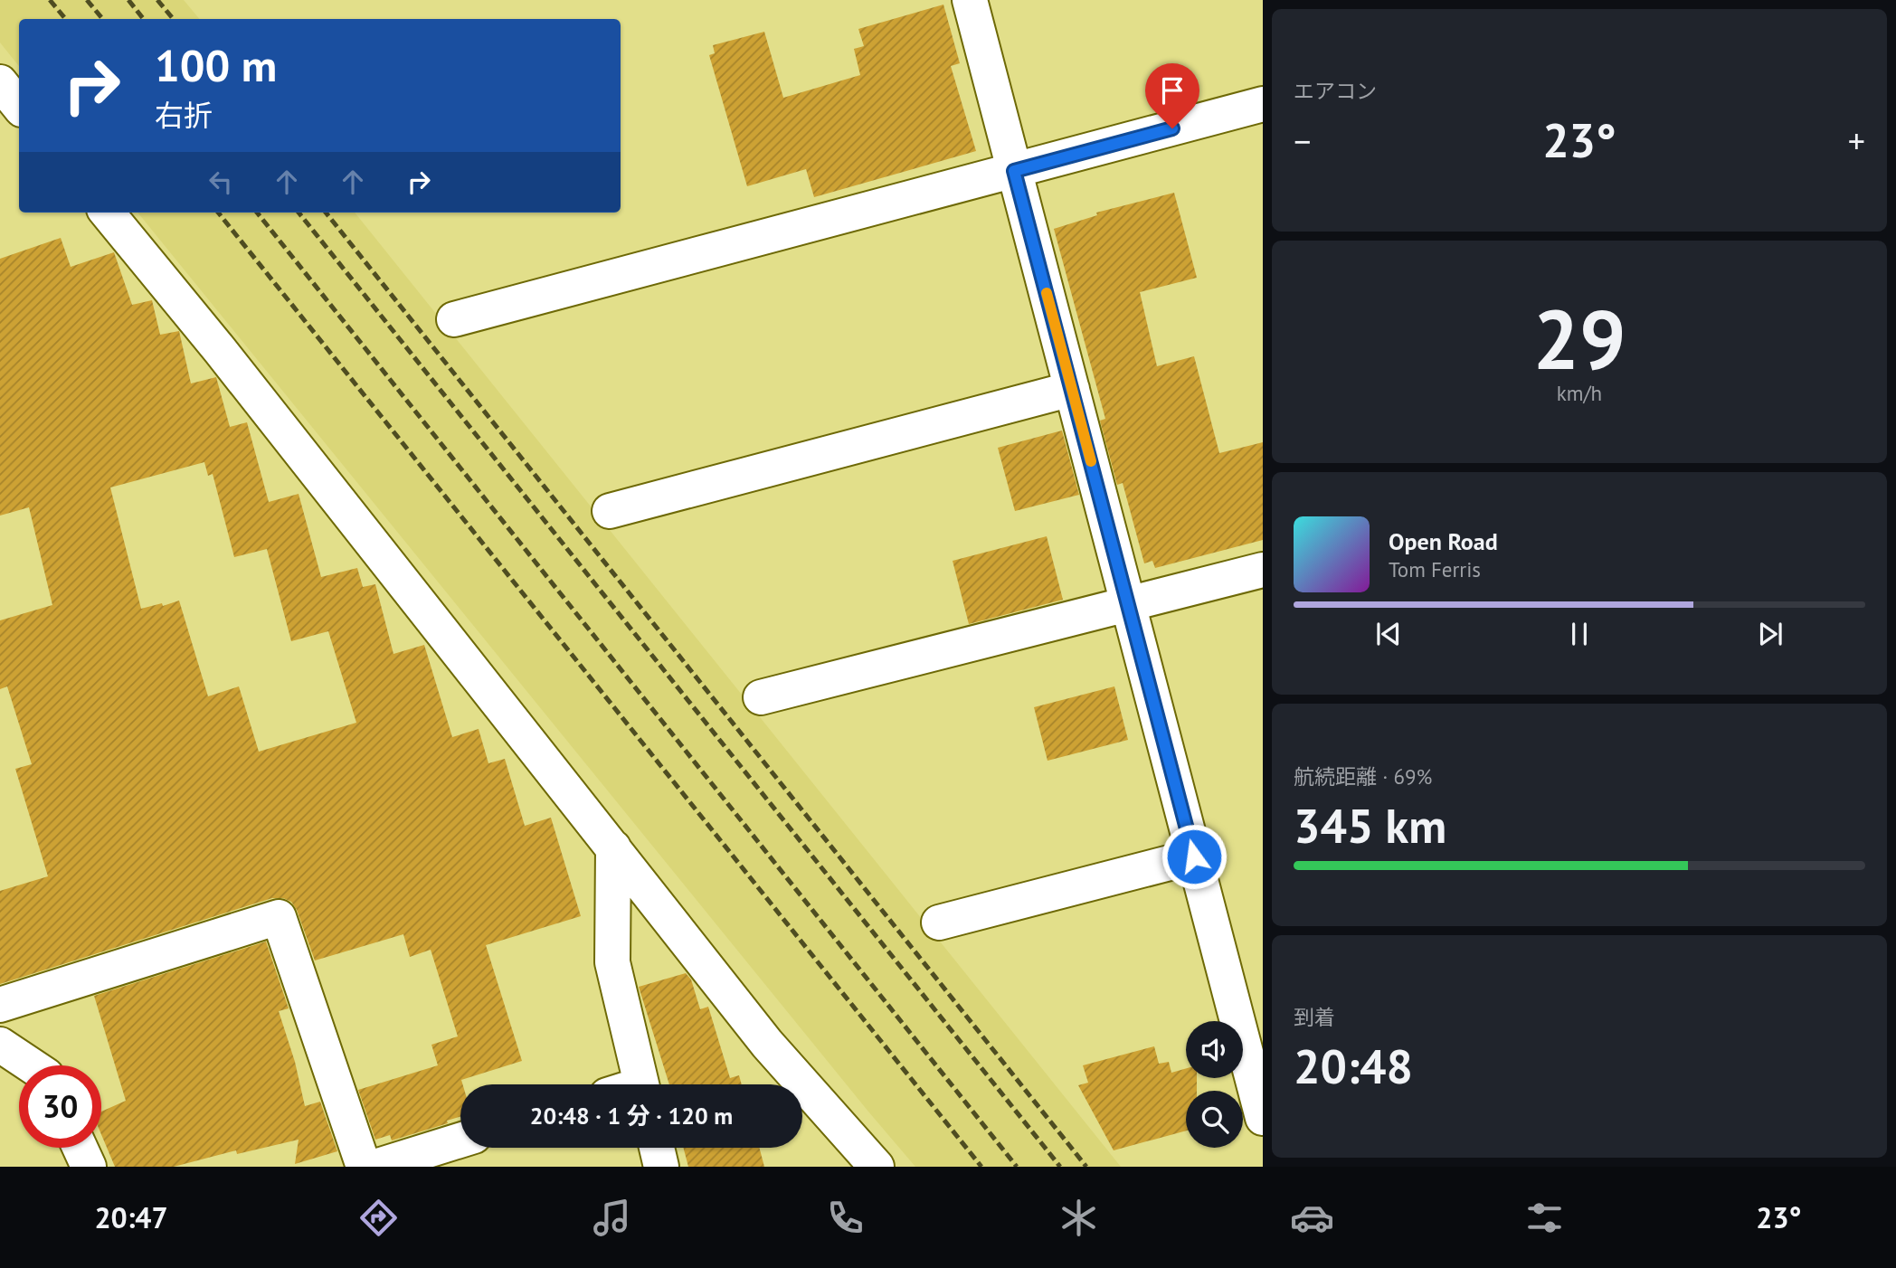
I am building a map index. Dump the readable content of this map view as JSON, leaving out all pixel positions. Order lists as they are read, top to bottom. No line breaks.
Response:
{"page":{"tile":["エアコン",["29","km/h"],["航続距離 · 69%","345 km"],["到着","20:48"]],"turn":["100 m","右折"],"heat":["−","23°","+"],"song":["Open Road","Tom Ferris"],"limit":"30","trip":"20:48 · 1 分 · 120 m","tabs":["20:47","23°"]}}
